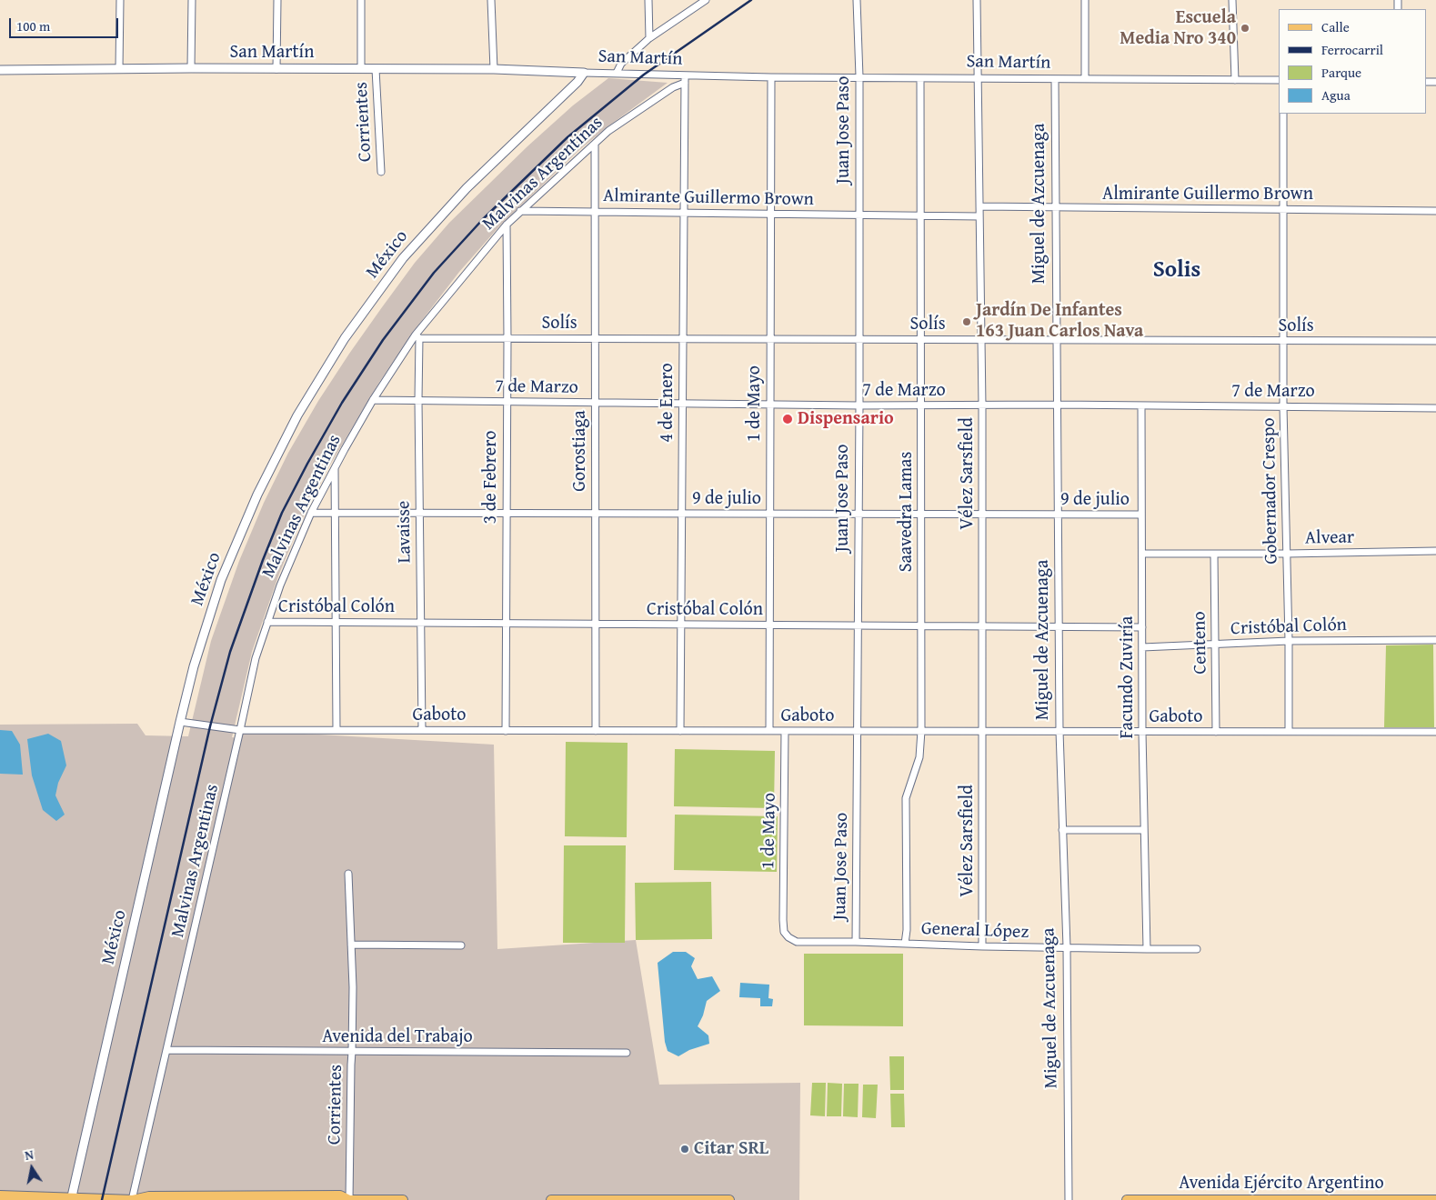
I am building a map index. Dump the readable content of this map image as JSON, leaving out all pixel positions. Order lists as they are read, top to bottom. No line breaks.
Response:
{"streets":{"main road":["Avenida Ejército Argentino"],"street":["San Martín","Corrientes","Juan Jose Paso","Malvinas Argentinas","Almirante Guillermo Brown","Miguel de Azcuenaga","México","Solís","7 de Marzo","4 de Enero","1 de Mayo","Gorostiaga","Vélez Sarsfield","3 de Febrero","Gobernador Crespo","9 de julio","Saavedra Lamas","Lavaisse","Alvear","Cristóbal Colón","Centeno","Facundo Zuviría","Gaboto","General López","Avenida del Trabajo"]},"crossings":[["San Martín","Corrientes"],["San Martín","Juan Jose Paso"],["San Martín","Miguel de Azcuenaga"],["San Martín","México"],["San Martín","4 de Enero"],["San Martín","1 de Mayo"],["San Martín","Vélez Sarsfield"],["San Martín","Saavedra Lamas"],["Corrientes","Avenida del Trabajo"],["Juan Jose Paso","Almirante Guillermo Brown"],["Juan Jose Paso","Solís"],["Juan Jose Paso","7 de Marzo"],["Juan Jose Paso","9 de julio"],["Juan Jose Paso","Cristóbal Colón"],["Juan Jose Paso","Gaboto"],["Juan Jose Paso","General López"],["Malvinas Argentinas","Almirante Guillermo Brown"],["Malvinas Argentinas","Solís"],["Malvinas Argentinas","7 de Marzo"],["Malvinas Argentinas","4 de Enero"],["Malvinas Argentinas","Gorostiaga"],["Malvinas Argentinas","3 de Febrero"],["Malvinas Argentinas","9 de julio"],["Malvinas Argentinas","Lavaisse"],["Malvinas Argentinas","Cristóbal Colón"],["Malvinas Argentinas","Gaboto"],["Malvinas Argentinas","Avenida del Trabajo"],["Almirante Guillermo Brown","Miguel de Azcuenaga"],["Almirante Guillermo Brown","4 de Enero"],["Almirante Guillermo Brown","1 de Mayo"],["Almirante Guillermo Brown","Gorostiaga"],["Almirante Guillermo Brown","Vélez Sarsfield"],["Almirante Guillermo Brown","Gobernador Crespo"],["Almirante Guillermo Brown","Saavedra Lamas"],["Miguel de Azcuenaga","Solís"],["Miguel de Azcuenaga","7 de Marzo"],["Miguel de Azcuenaga","9 de julio"],["Miguel de Azcuenaga","Cristóbal Colón"],["Miguel de Azcuenaga","Gaboto"],["Miguel de Azcuenaga","General López"],["México","Gaboto"],["Solís","4 de Enero"],["Solís","1 de Mayo"],["Solís","Gorostiaga"],["Solís","Vélez Sarsfield"],["Solís","3 de Febrero"],["Solís","Gobernador Crespo"],["Solís","Saavedra Lamas"],["Solís","Lavaisse"],["7 de Marzo","4 de Enero"],["7 de Marzo","1 de Mayo"],["7 de Marzo","Gorostiaga"],["7 de Marzo","Vélez Sarsfield"],["7 de Marzo","3 de Febrero"],["7 de Marzo","Gobernador Crespo"],["7 de Marzo","Saavedra Lamas"],["7 de Marzo","Lavaisse"],["7 de Marzo","Facundo Zuviría"],["4 de Enero","9 de julio"],["4 de Enero","Cristóbal Colón"],["4 de Enero","Gaboto"],["1 de Mayo","9 de julio"],["1 de Mayo","Cristóbal Colón"],["1 de Mayo","Gaboto"],["1 de Mayo","General López"],["Gorostiaga","9 de julio"],["Gorostiaga","Cristóbal Colón"],["Gorostiaga","Gaboto"],["Vélez Sarsfield","9 de julio"],["Vélez Sarsfield","Cristóbal Colón"],["Vélez Sarsfield","Gaboto"],["Vélez Sarsfield","General López"],["3 de Febrero","9 de julio"],["3 de Febrero","Cristóbal Colón"],["3 de Febrero","Gaboto"],["Gobernador Crespo","Alvear"],["Gobernador Crespo","Cristóbal Colón"],["Gobernador Crespo","Gaboto"],["9 de julio","Saavedra Lamas"],["9 de julio","Lavaisse"],["9 de julio","Facundo Zuviría"],["Saavedra Lamas","Cristóbal Colón"],["Saavedra Lamas","Gaboto"],["Saavedra Lamas","General López"],["Lavaisse","Cristóbal Colón"],["Lavaisse","Gaboto"],["Alvear","Centeno"],["Alvear","Facundo Zuviría"],["Cristóbal Colón","Centeno"],["Cristóbal Colón","Facundo Zuviría"],["Centeno","Gaboto"],["Facundo Zuviría","Gaboto"],["Facundo Zuviría","General López"]],"districts":["Solis"],"places":["Escuela Media Nro 340","Jardín De Infantes 163 Juan Carlos Nava","Dispensario","Citar SRL"],"legend":["Calle","Ferrocarril","Parque","Agua"],"scale_bar":"100 m","north":"top"}
